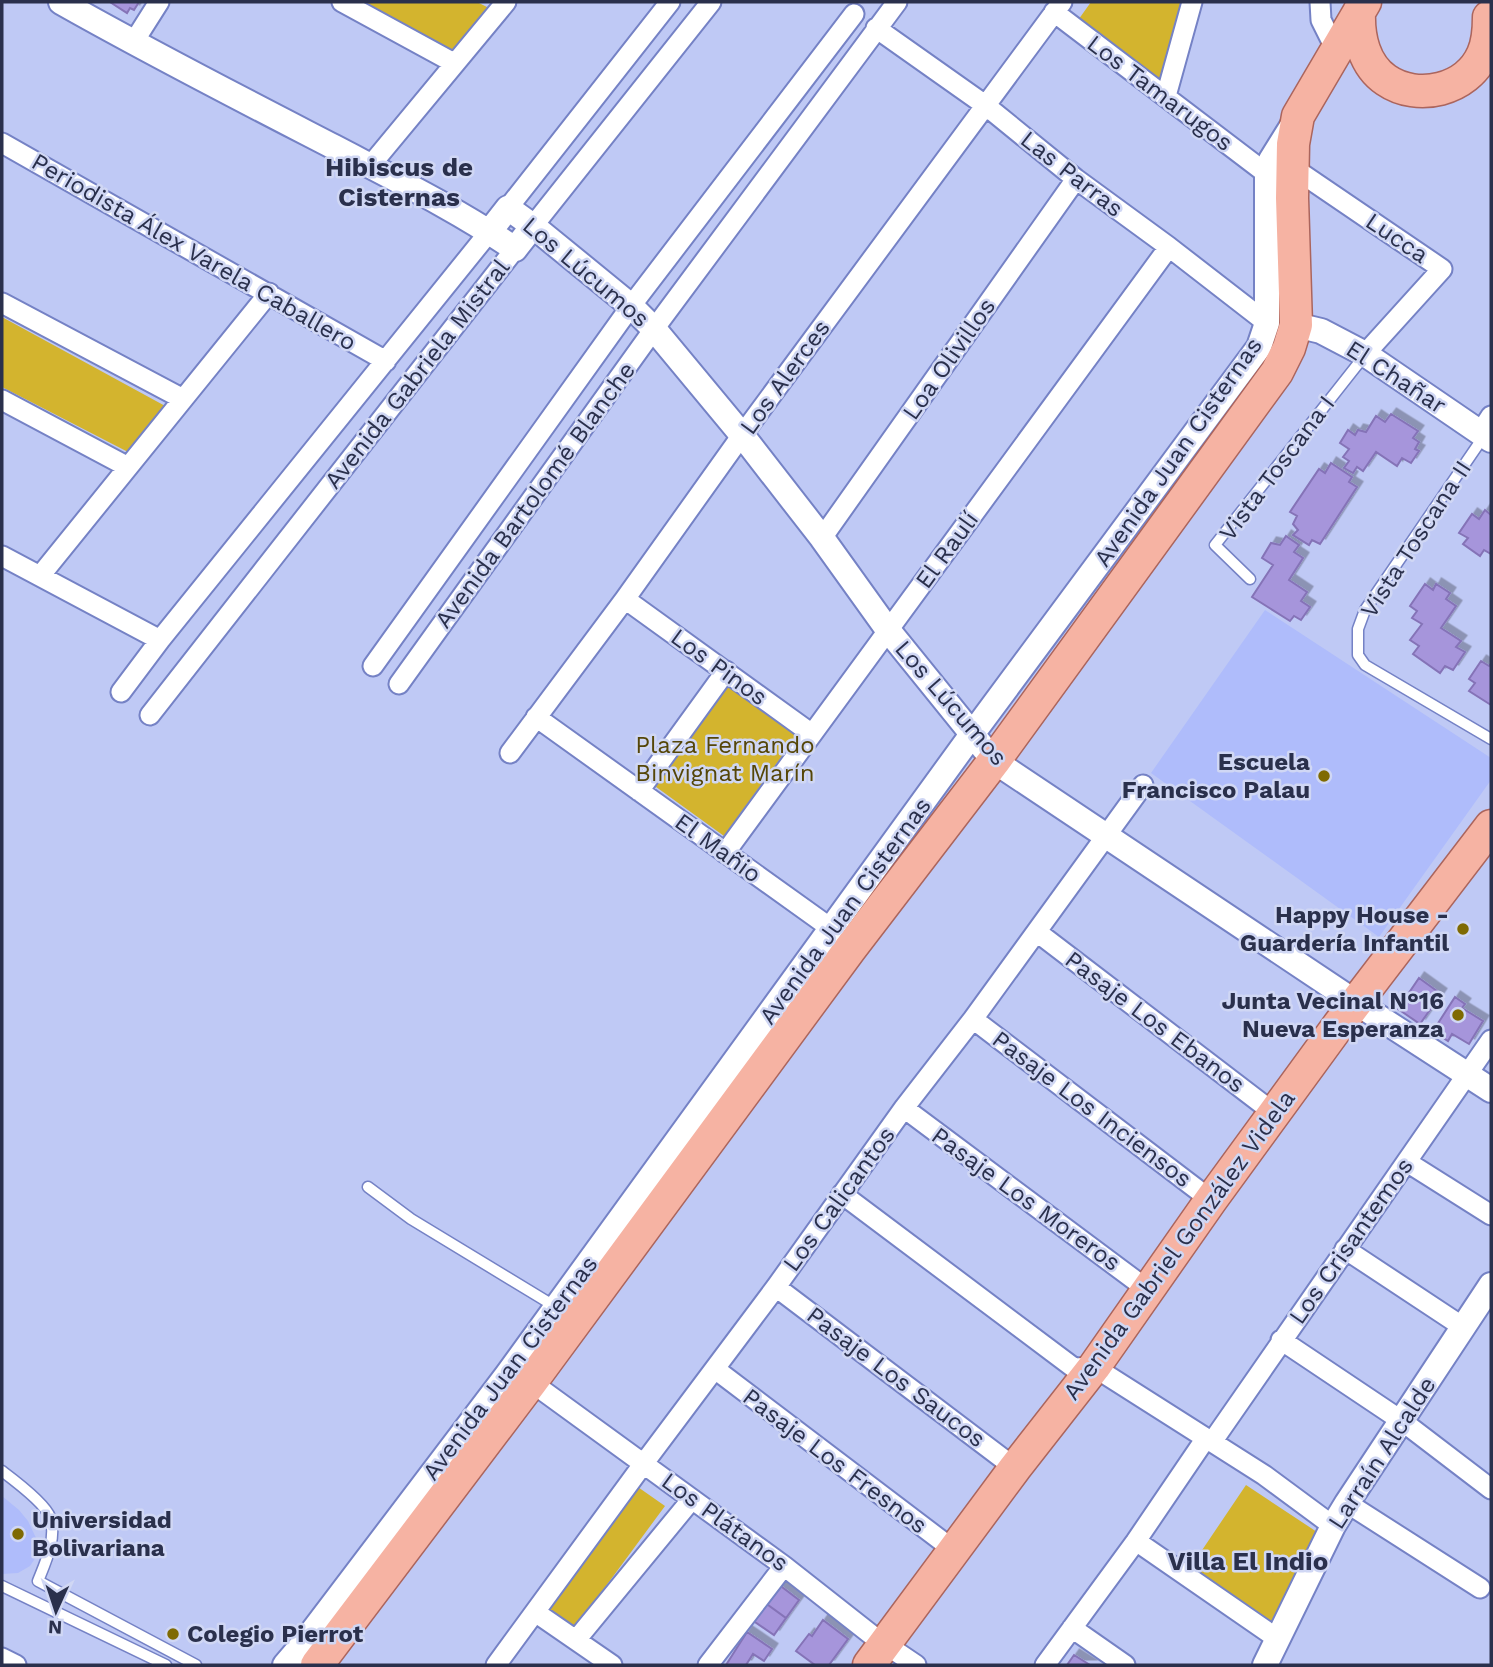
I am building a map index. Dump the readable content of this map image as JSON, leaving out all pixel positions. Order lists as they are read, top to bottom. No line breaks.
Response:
{"streets":{"main road":["Avenida Juan Cisternas","Avenida Gabriel González Videla"],"street":["Los Tamarugos","Las Parras","Lucca","Periodista Álex Varela Caballero","Los Lúcumos","Loa Olivillos","Avenida Gabriela Mistral","Los Alerces","El Chañar","Avenida Bartolomé Blanche","El Raulí","Los Pinos","El Mañio","Pasaje Los Ebanos","Pasaje Los Inciensos","Los Calicantos","Pasaje Los Moreros","Los Crisantemos","Pasaje Los Saucos","Larraín Alcalde","Pasaje Los Fresnos","Los Plátanos"],"lane":["Vista Toscana I","Vista Toscana II"]},"crossings":[["Los Tamarugos","Lucca"],["Los Tamarugos","Los Alerces"],["Los Tamarugos","Avenida Juan Cisternas"],["Las Parras","Loa Olivillos"],["Las Parras","Los Alerces"],["Las Parras","El Chañar"],["Las Parras","Avenida Juan Cisternas"],["Las Parras","Avenida Bartolomé Blanche"],["Las Parras","El Raulí"],["Lucca","El Chañar"],["Lucca","Avenida Juan Cisternas"],["Lucca","Vista Toscana I"],["Periodista Álex Varela Caballero","Avenida Gabriela Mistral"],["Los Lúcumos","Loa Olivillos"],["Los Lúcumos","Avenida Gabriela Mistral"],["Los Lúcumos","Los Alerces"],["Los Lúcumos","Avenida Juan Cisternas"],["Los Lúcumos","Avenida Bartolomé Blanche"],["Los Lúcumos","El Raulí"],["Los Lúcumos","Los Calicantos"],["Los Lúcumos","Los Crisantemos"],["Los Lúcumos","Avenida Gabriel González Videla"],["Los Alerces","Los Pinos"],["Los Alerces","El Mañio"],["El Chañar","Avenida Juan Cisternas"],["El Chañar","Vista Toscana I"],["El Chañar","Vista Toscana II"],["Avenida Juan Cisternas","El Mañio"],["Avenida Juan Cisternas","Los Plátanos"],["El Raulí","Los Pinos"],["El Raulí","El Mañio"],["Pasaje Los Ebanos","Los Calicantos"],["Pasaje Los Ebanos","Avenida Gabriel González Videla"],["Pasaje Los Inciensos","Los Calicantos"],["Pasaje Los Inciensos","Avenida Gabriel González Videla"],["Los Calicantos","Pasaje Los Moreros"],["Los Calicantos","Pasaje Los Saucos"],["Los Calicantos","Pasaje Los Fresnos"],["Los Calicantos","Los Plátanos"],["Pasaje Los Moreros","Avenida Gabriel González Videla"],["Avenida Gabriel González Videla","Pasaje Los Saucos"],["Avenida Gabriel González Videla","Pasaje Los Fresnos"],["Avenida Gabriel González Videla","Los Plátanos"]],"districts":["Hibiscus de Cisternas","Villa El Indio"],"parks":["Plaza Fernando Binvignat Marín"],"places":["Escuela Francisco Palau","Happy House - Guardería Infantil","Junta Vecinal N°16 Nueva Esperanza","Universidad Bolivariana","Colegio Pierrot"],"north":"bottom"}
